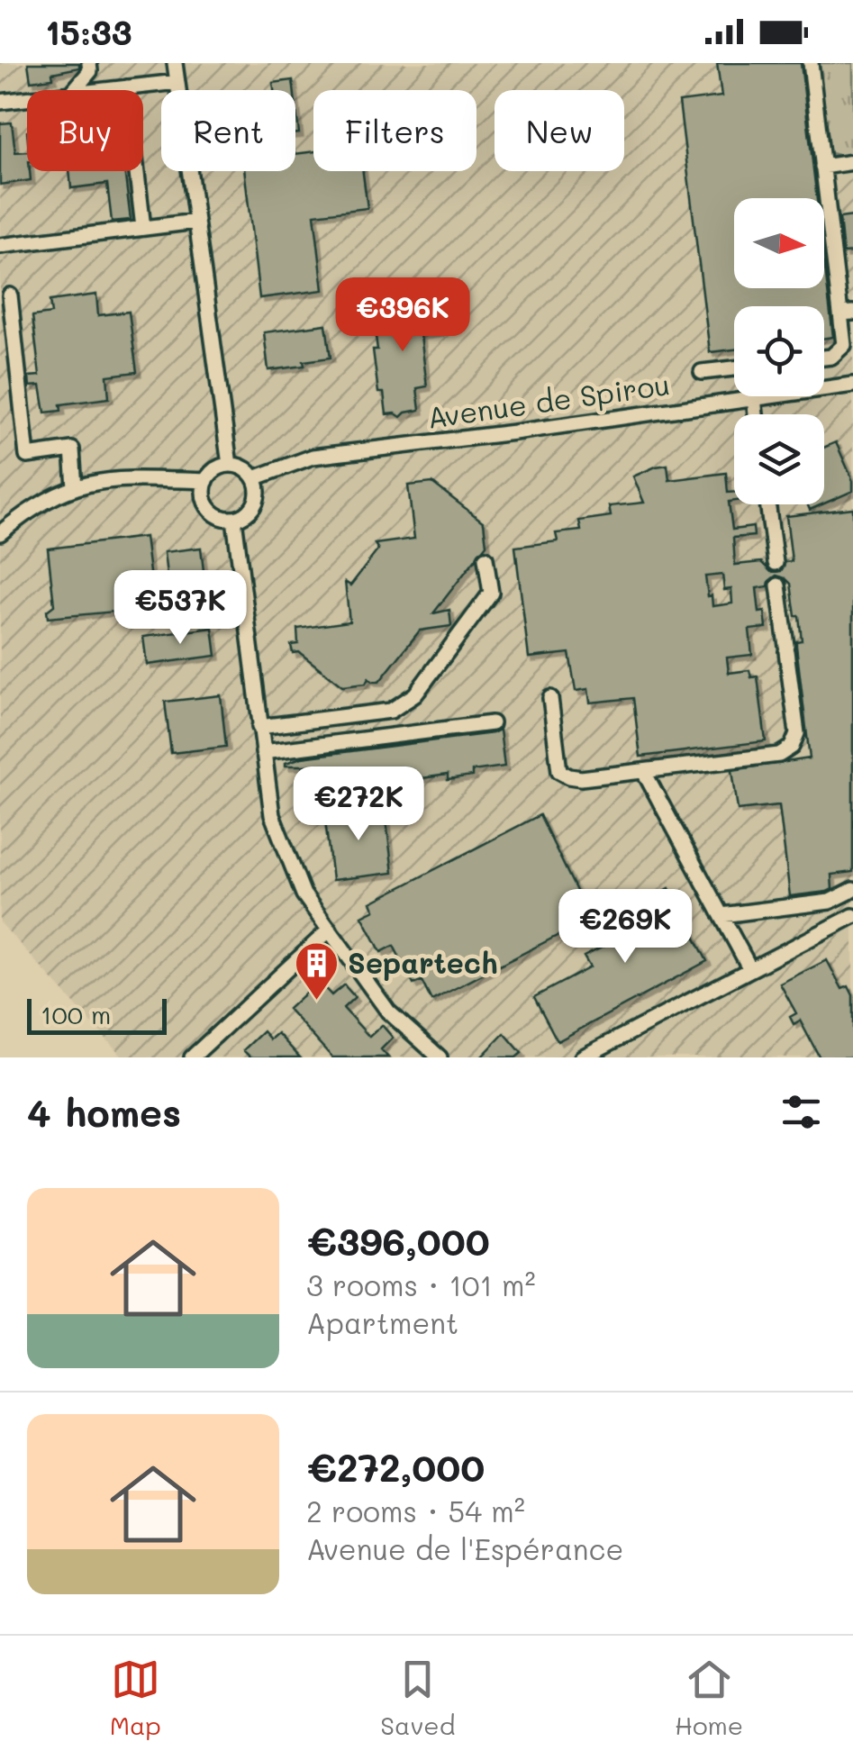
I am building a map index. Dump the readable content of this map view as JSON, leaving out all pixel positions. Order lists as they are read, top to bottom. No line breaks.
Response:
{"streets":{"street":["Avenue de Spirou"]},"places":{"building":["Separtech"]},"scale_bar":"100 m","north":"right","page":{"status":"15:33","chip":["Buy","Rent","Filters","New"],"price":["€396K","€537K","€272K","€269K"],"scale":"100 m","heading":"4 homes","list":[{"name":"€396,000","note":"3 rooms · 101 m² · Apartment"},{"name":"€272,000","note":"2 rooms · 54 m² · Avenue de l'Espérance"}],"tabs":["Map","Saved","Home"]}}
